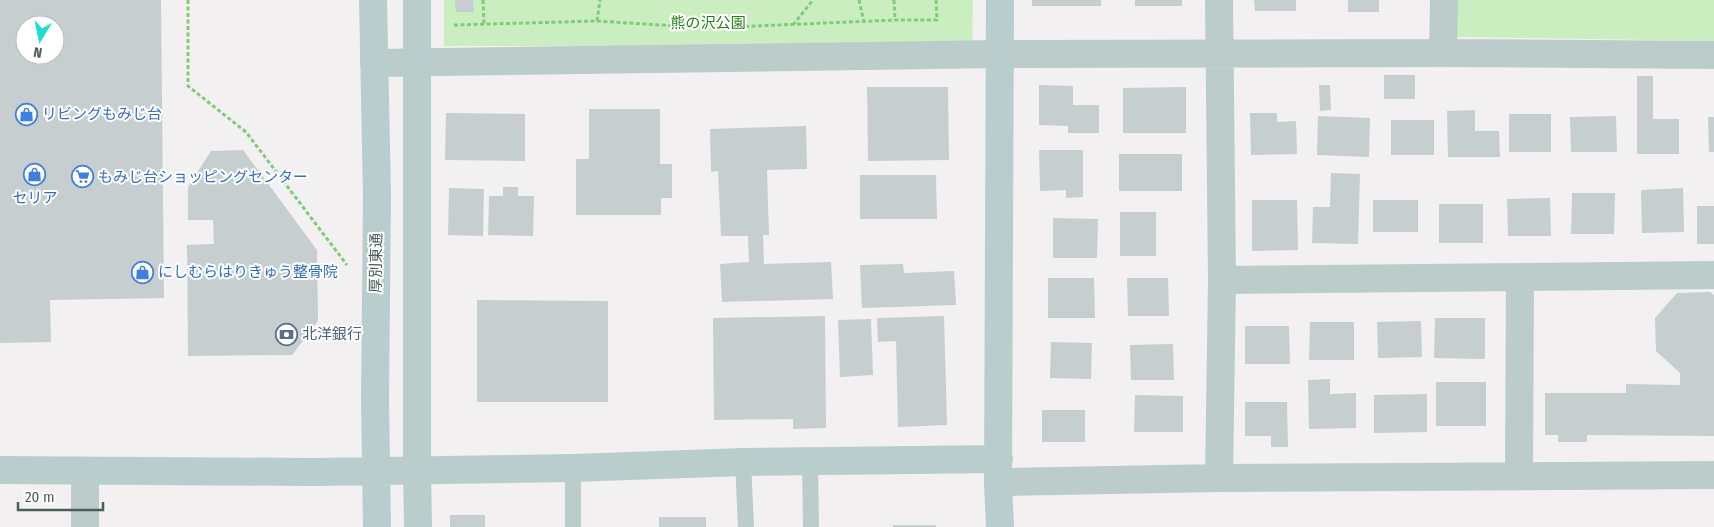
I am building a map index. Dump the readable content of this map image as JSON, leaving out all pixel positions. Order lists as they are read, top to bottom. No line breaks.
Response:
{"streets":{"street":["厚別東通"]},"parks":["熊の沢公園"],"places":{"shop":["リビングもみじ台","セリア","にしむらはりきゅう整骨院"],"supermarket":["もみじ台ショッピングセンター"],"bank":["北洋銀行"]},"scale_bar":"20 m","north":"bottom"}
